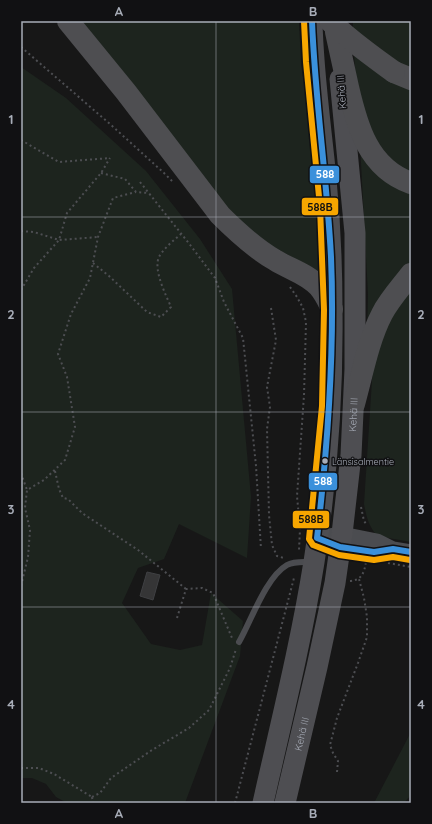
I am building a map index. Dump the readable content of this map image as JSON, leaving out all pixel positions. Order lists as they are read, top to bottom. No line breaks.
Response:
{"streets":{"highway":["Kehä III"]},"places":["Länsisalmentie"],"lines":["transit line 588","transit line 588B"],"grid":{"columns":["A","B"],"rows":["1","2","3","4"]}}
